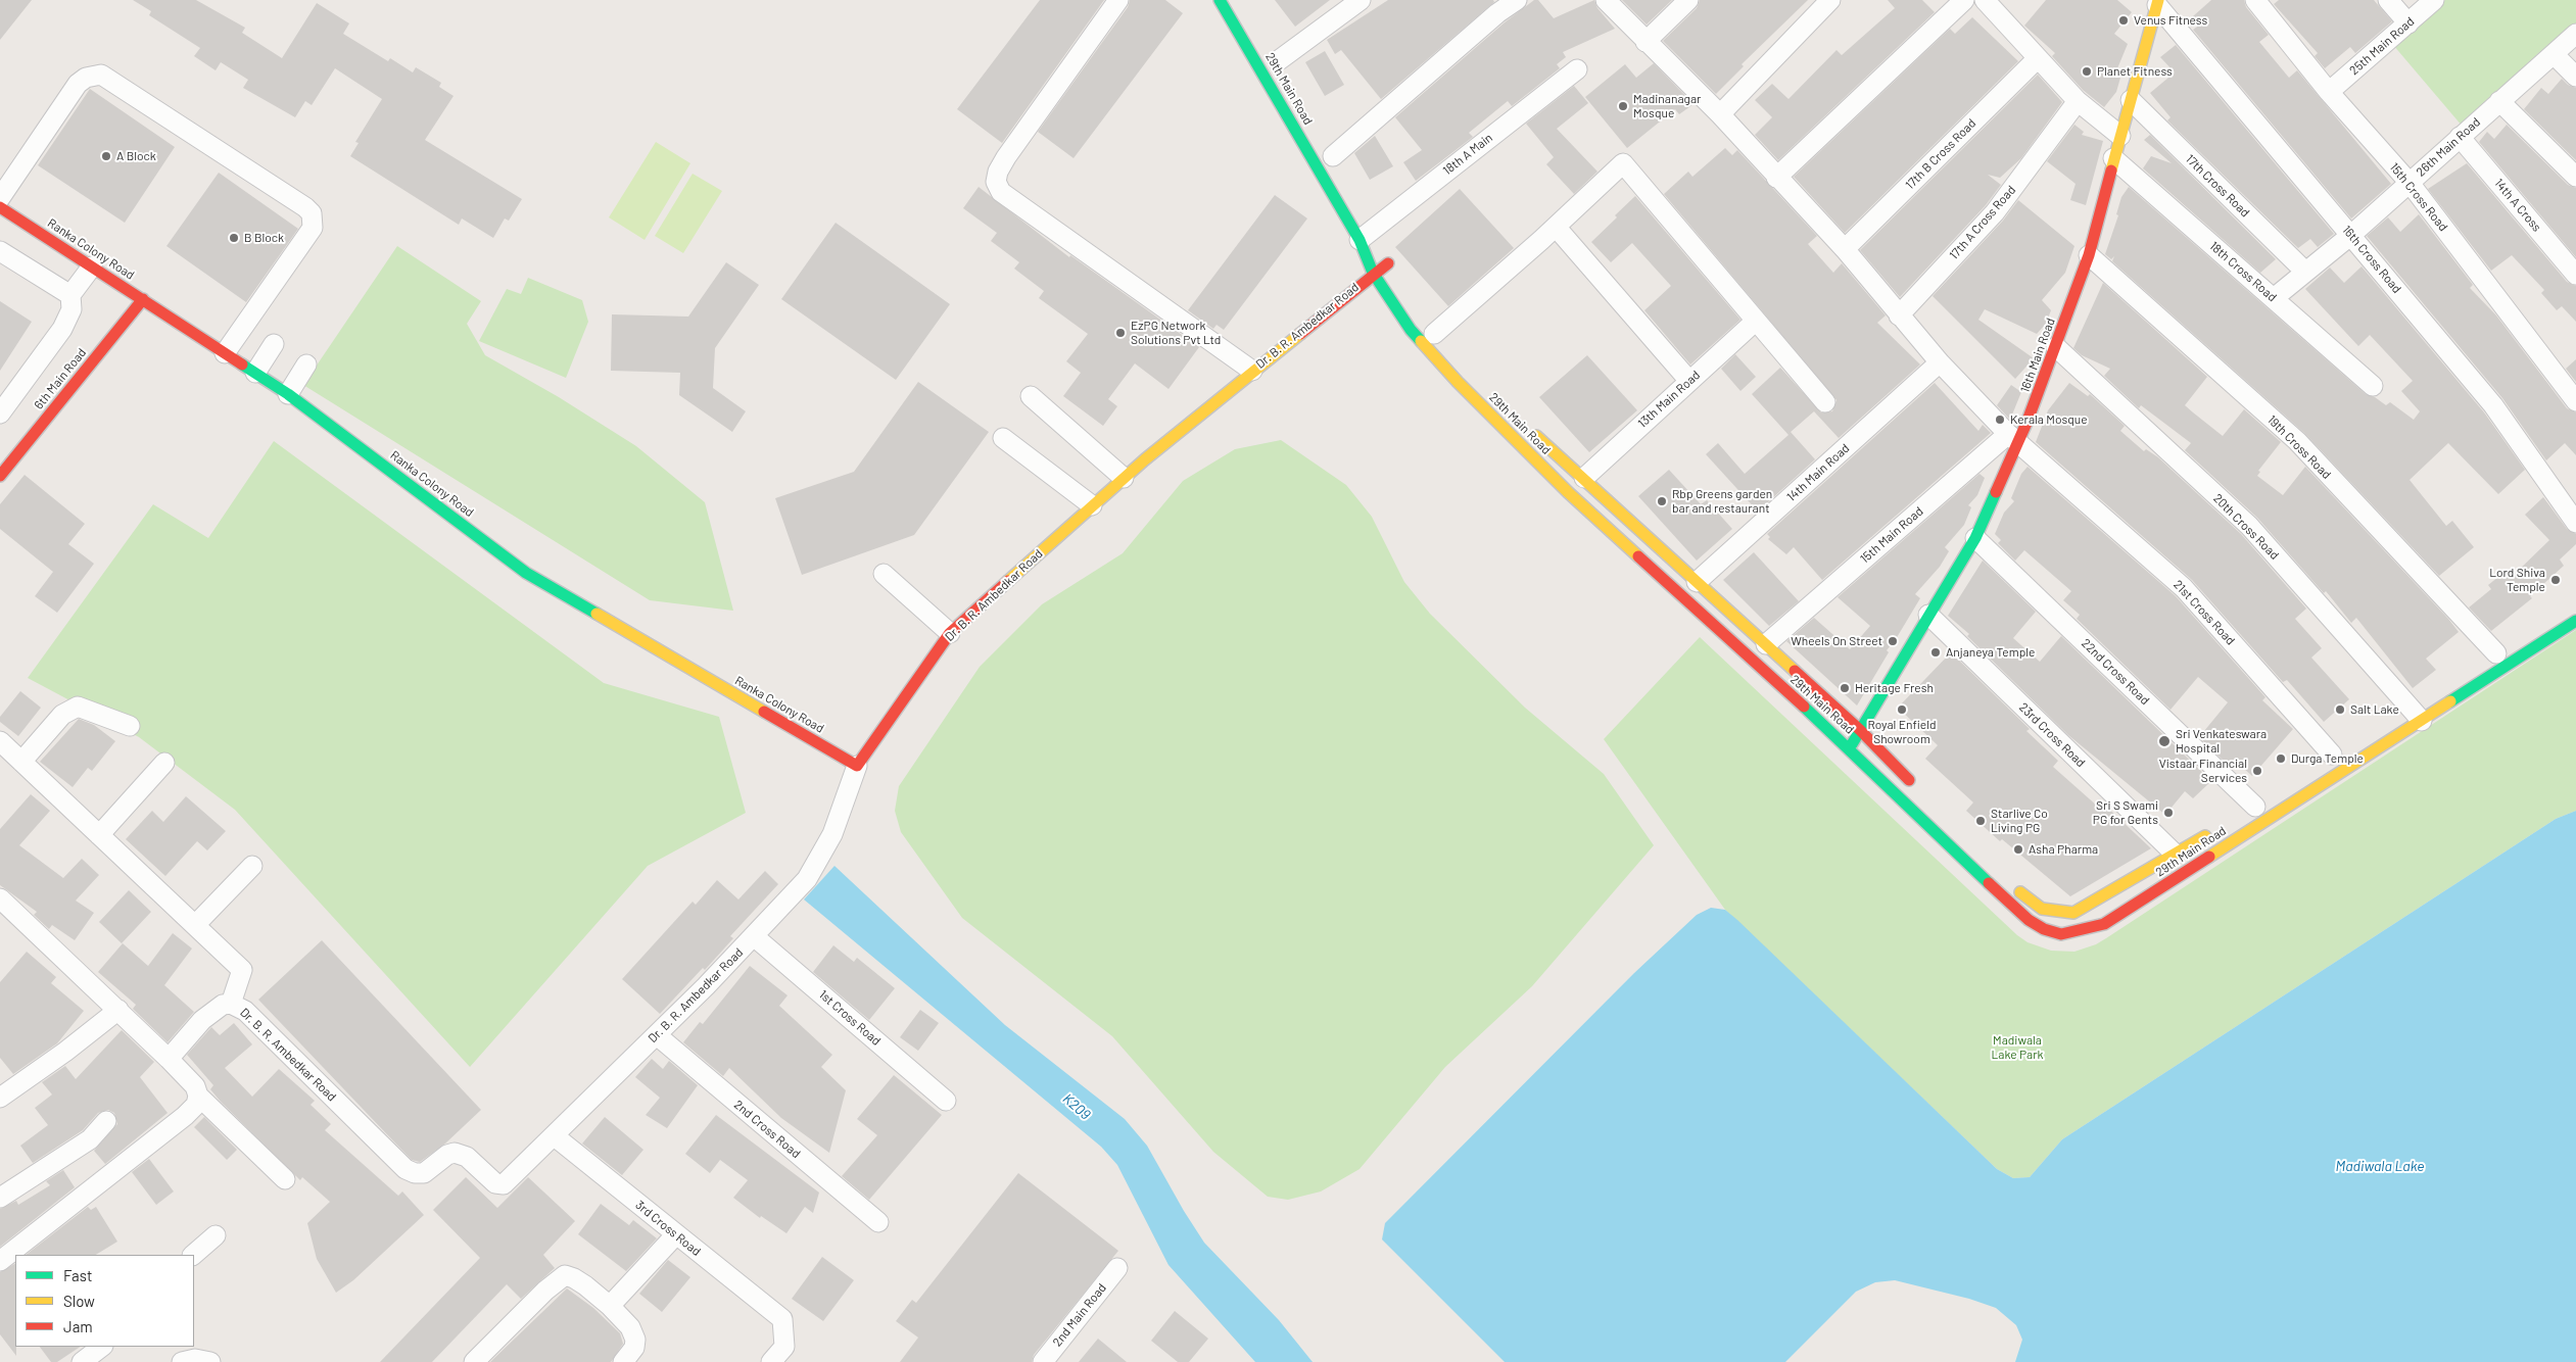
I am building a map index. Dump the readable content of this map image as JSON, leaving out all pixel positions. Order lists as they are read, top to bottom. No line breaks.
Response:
{"streets":{"street":["25th Main Road","29th Main Road","26th Main Road","18th A Main","17th B Cross Road","17th Cross Road","15th Cross Road","14th A Cross","17th A Cross Road","Ranka Colony Road","16th Cross Road","18th Cross Road","Dr. B. R. Ambedkar Road","16th Main Road","6th Main Road","13th Main Road","19th Cross Road","14th Main Road","20th Cross Road","15th Main Road","21st Cross Road","22nd Cross Road","23rd Cross Road","1st Cross Road","2nd Cross Road","3rd Cross Road","2nd Main Road"]},"crossings":[["25th Main Road","15th Cross Road"],["29th Main Road","18th A Main"],["29th Main Road","Dr. B. R. Ambedkar Road"],["29th Main Road","16th Main Road"],["29th Main Road","13th Main Road"],["29th Main Road","14th Main Road"],["29th Main Road","20th Cross Road"],["29th Main Road","15th Main Road"],["29th Main Road","23rd Cross Road"],["26th Main Road","17th Cross Road"],["26th Main Road","15th Cross Road"],["26th Main Road","14th A Cross"],["26th Main Road","16th Cross Road"],["26th Main Road","18th Cross Road"],["17th B Cross Road","21st Cross Road"],["17th Cross Road","16th Main Road"],["17th A Cross Road","21st Cross Road"],["Ranka Colony Road","Dr. B. R. Ambedkar Road"],["Ranka Colony Road","6th Main Road"],["16th Cross Road","16th Main Road"],["18th Cross Road","16th Main Road"],["Dr. B. R. Ambedkar Road","1st Cross Road"],["Dr. B. R. Ambedkar Road","2nd Cross Road"],["Dr. B. R. Ambedkar Road","3rd Cross Road"],["16th Main Road","19th Cross Road"],["16th Main Road","20th Cross Road"],["16th Main Road","15th Main Road"],["16th Main Road","21st Cross Road"],["16th Main Road","22nd Cross Road"],["16th Main Road","23rd Cross Road"],["14th Main Road","21st Cross Road"],["15th Main Road","21st Cross Road"]],"water":["K209","Madiwala Lake"],"parks":["Madiwala Lake Park"],"places":["Venus Fitness","Planet Fitness","Madinanagar Mosque","A Block","B Block","EzPG Network Solutions Pvt Ltd","Kerala Mosque","Rbp Greens garden bar and restaurant","Lord Shiva Temple","Wheels On Street","Anjaneya Temple","Heritage Fresh","Royal Enfield Showroom","Salt Lake","Sri Venkateswara Hospital","Durga Temple","Vistaar Financial Services","Sri S Swami PG for Gents","Starlive Co Living PG","Asha Pharma"],"legend":["Fast","Slow","Jam"]}
